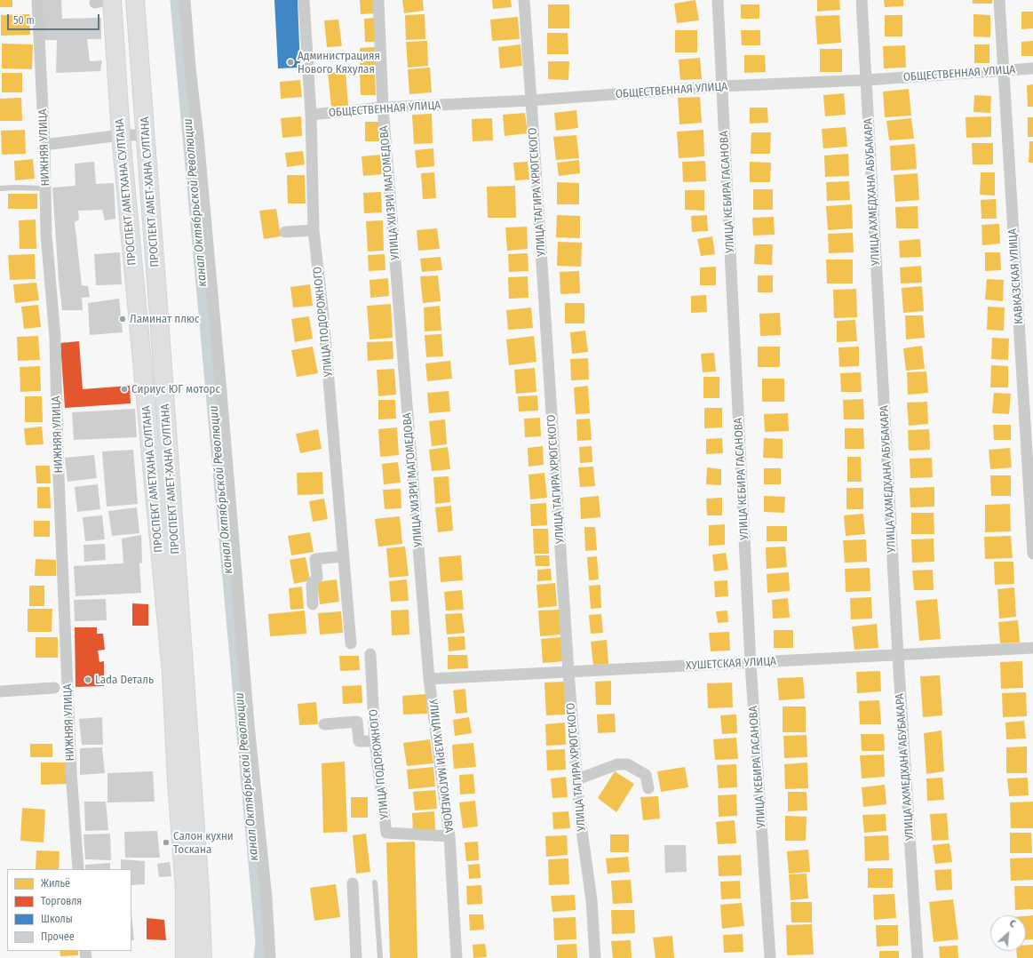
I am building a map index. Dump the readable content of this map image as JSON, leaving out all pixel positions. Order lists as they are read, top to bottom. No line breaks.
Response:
{"streets":{"main road":["ПРОСПЕКТ АМЕТХАНА СУЛТАНА","ПРОСПЕКТ АМЕТ-ХАНА СУЛТАНА"],"street":["ОБЩЕСТВЕННАЯ УЛИЦА","НИЖНЯЯ УЛИЦА","УЛИЦА ТАГИРА ХРЮГСКОГО","УЛИЦА КЕБИРА ГАСАНОВА","УЛИЦА АХМЕДХАНА АБУБАКАРА","УЛИЦА ХИЗРИ МАГОМЕДОВА","КАВКАЗСКАЯ УЛИЦА","УЛИЦА ПОДОРОЖНОГО","ХУШЕТСКАЯ УЛИЦА"]},"crossings":[["ОБЩЕСТВЕННАЯ УЛИЦА","УЛИЦА ТАГИРА ХРЮГСКОГО"],["ОБЩЕСТВЕННАЯ УЛИЦА","УЛИЦА КЕБИРА ГАСАНОВА"],["ОБЩЕСТВЕННАЯ УЛИЦА","УЛИЦА АХМЕДХАНА АБУБАКАРА"],["ОБЩЕСТВЕННАЯ УЛИЦА","УЛИЦА ХИЗРИ МАГОМЕДОВА"],["ОБЩЕСТВЕННАЯ УЛИЦА","КАВКАЗСКАЯ УЛИЦА"],["ОБЩЕСТВЕННАЯ УЛИЦА","УЛИЦА ПОДОРОЖНОГО"],["УЛИЦА ТАГИРА ХРЮГСКОГО","ХУШЕТСКАЯ УЛИЦА"],["УЛИЦА КЕБИРА ГАСАНОВА","ХУШЕТСКАЯ УЛИЦА"],["УЛИЦА АХМЕДХАНА АБУБАКАРА","ХУШЕТСКАЯ УЛИЦА"],["УЛИЦА ХИЗРИ МАГОМЕДОВА","УЛИЦА ПОДОРОЖНОГО"],["УЛИЦА ХИЗРИ МАГОМЕДОВА","ХУШЕТСКАЯ УЛИЦА"]],"water":["канал Октябрьской Революции"],"places":["Администрацияя Нового Кяхулая","Ламинат плюс","Сириус ЮГ моторс","Lada Dеталь","Салон кухни Тоскана"],"legend":["Жильё","Торговля","Школы","Прочее"],"scale_bar":"50 m","north":"top right"}
